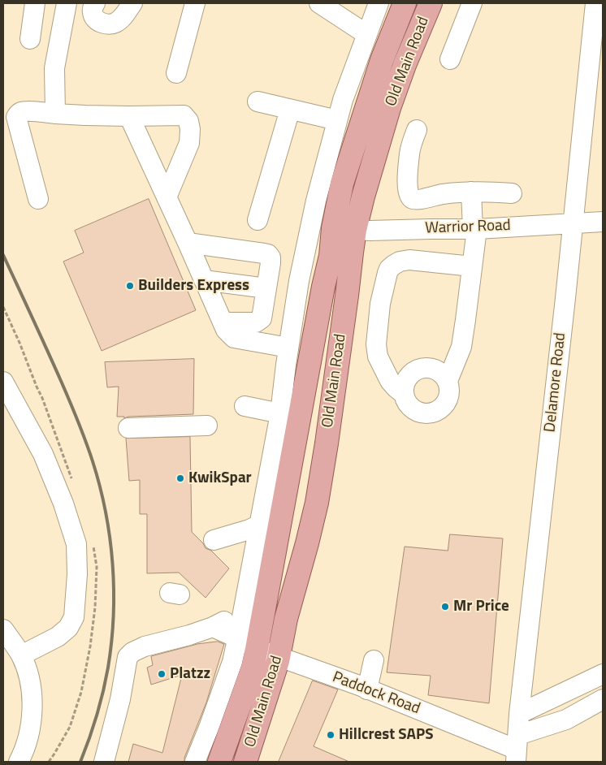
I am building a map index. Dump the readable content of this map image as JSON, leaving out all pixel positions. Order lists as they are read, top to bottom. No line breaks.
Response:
{"streets":{"main road":["Old Main Road"],"street":["Warrior Road","Delamore Road","Paddock Road"]},"crossings":[["Old Main Road","Warrior Road"],["Old Main Road","Paddock Road"],["Warrior Road","Delamore Road"],["Delamore Road","Paddock Road"]],"places":["Builders Express","KwikSpar","Mr Price","Platzz","Hillcrest SAPS"]}
